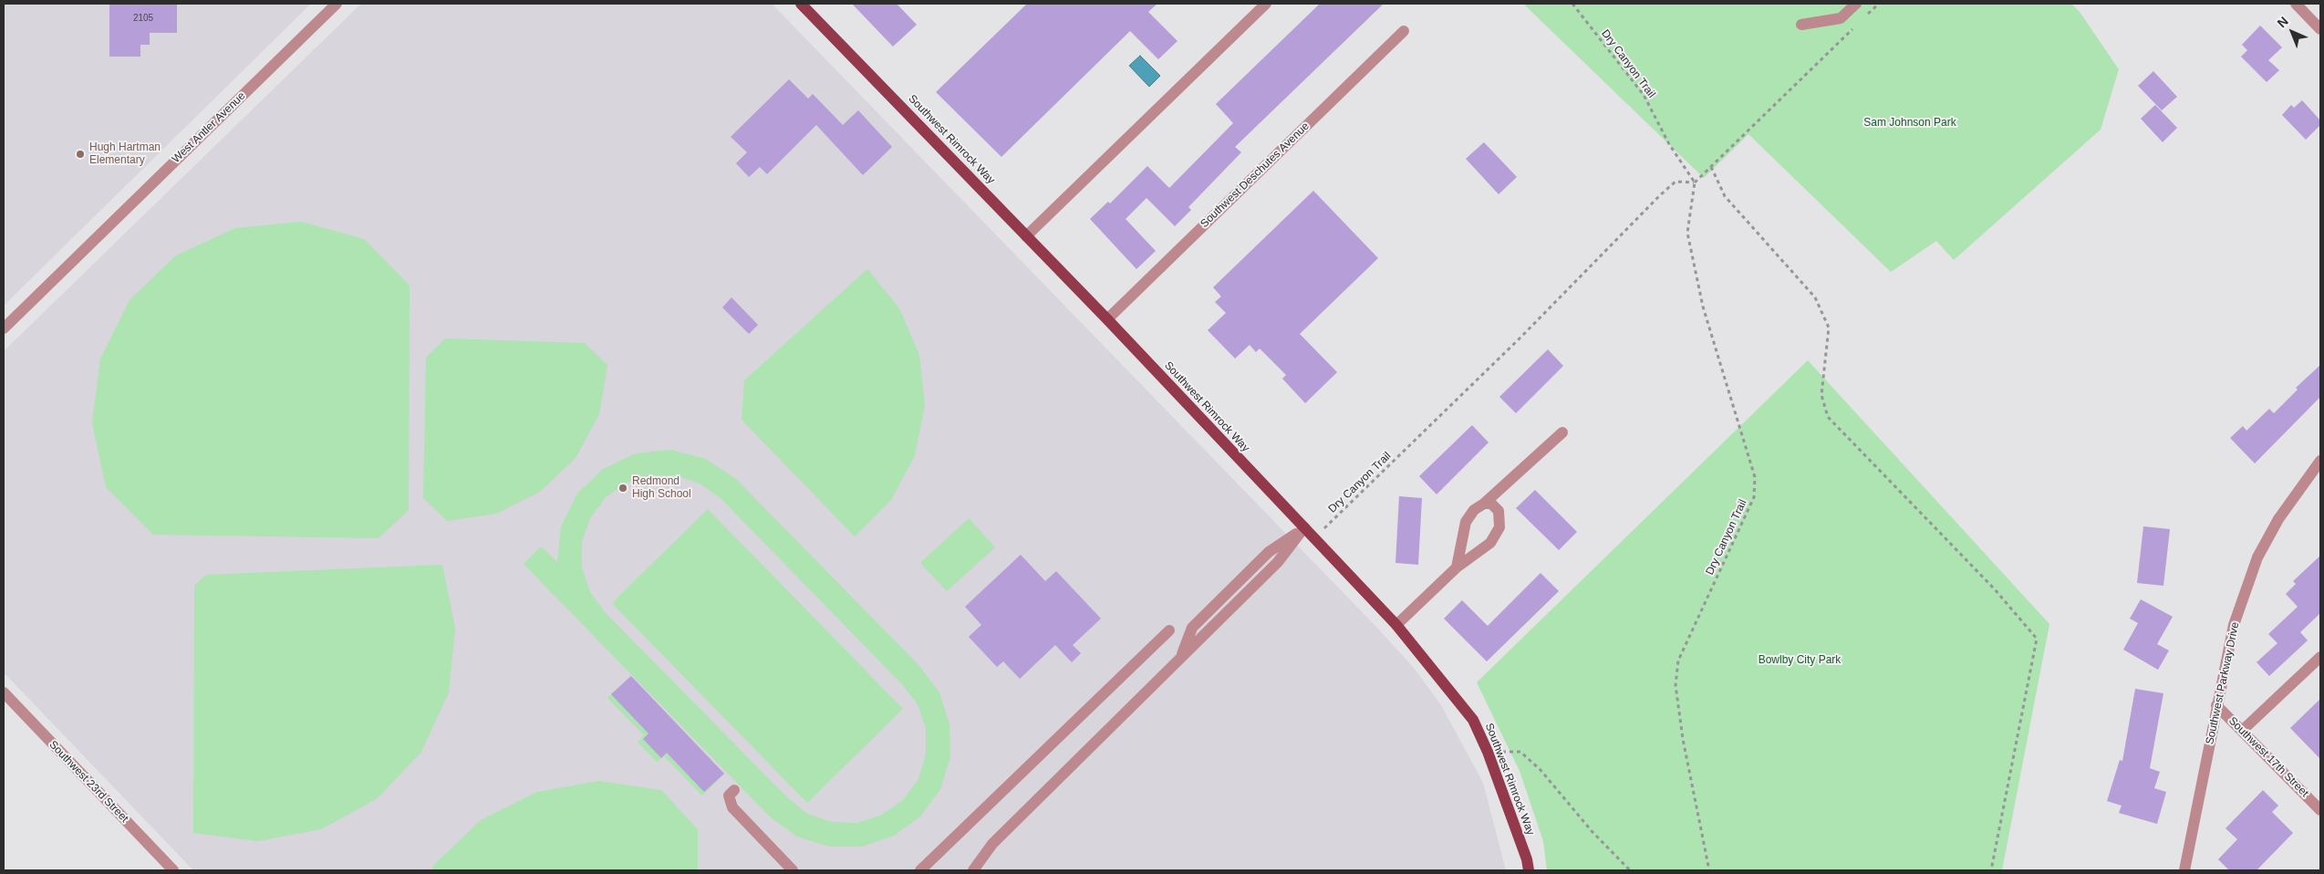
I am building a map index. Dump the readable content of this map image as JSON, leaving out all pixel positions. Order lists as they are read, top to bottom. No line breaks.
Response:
{"streets":{"main road":["Southwest Rimrock Way"],"street":["West Antler Avenue","Southwest Deschutes Avenue","Southwest Parkway Drive","Southwest 17th Street","Southwest 23rd Street"],"path":["Dry Canyon Trail"]},"crossings":[["Dry Canyon Trail","Southwest Rimrock Way"],["Southwest Rimrock Way","Southwest Deschutes Avenue"],["Southwest Parkway Drive","Southwest 17th Street"]],"parks":["Sam Johnson Park","Bowlby City Park"],"places":["Hugh Hartman Elementary","Redmond High School"],"house_numbers":["2105"],"north":"top left"}
